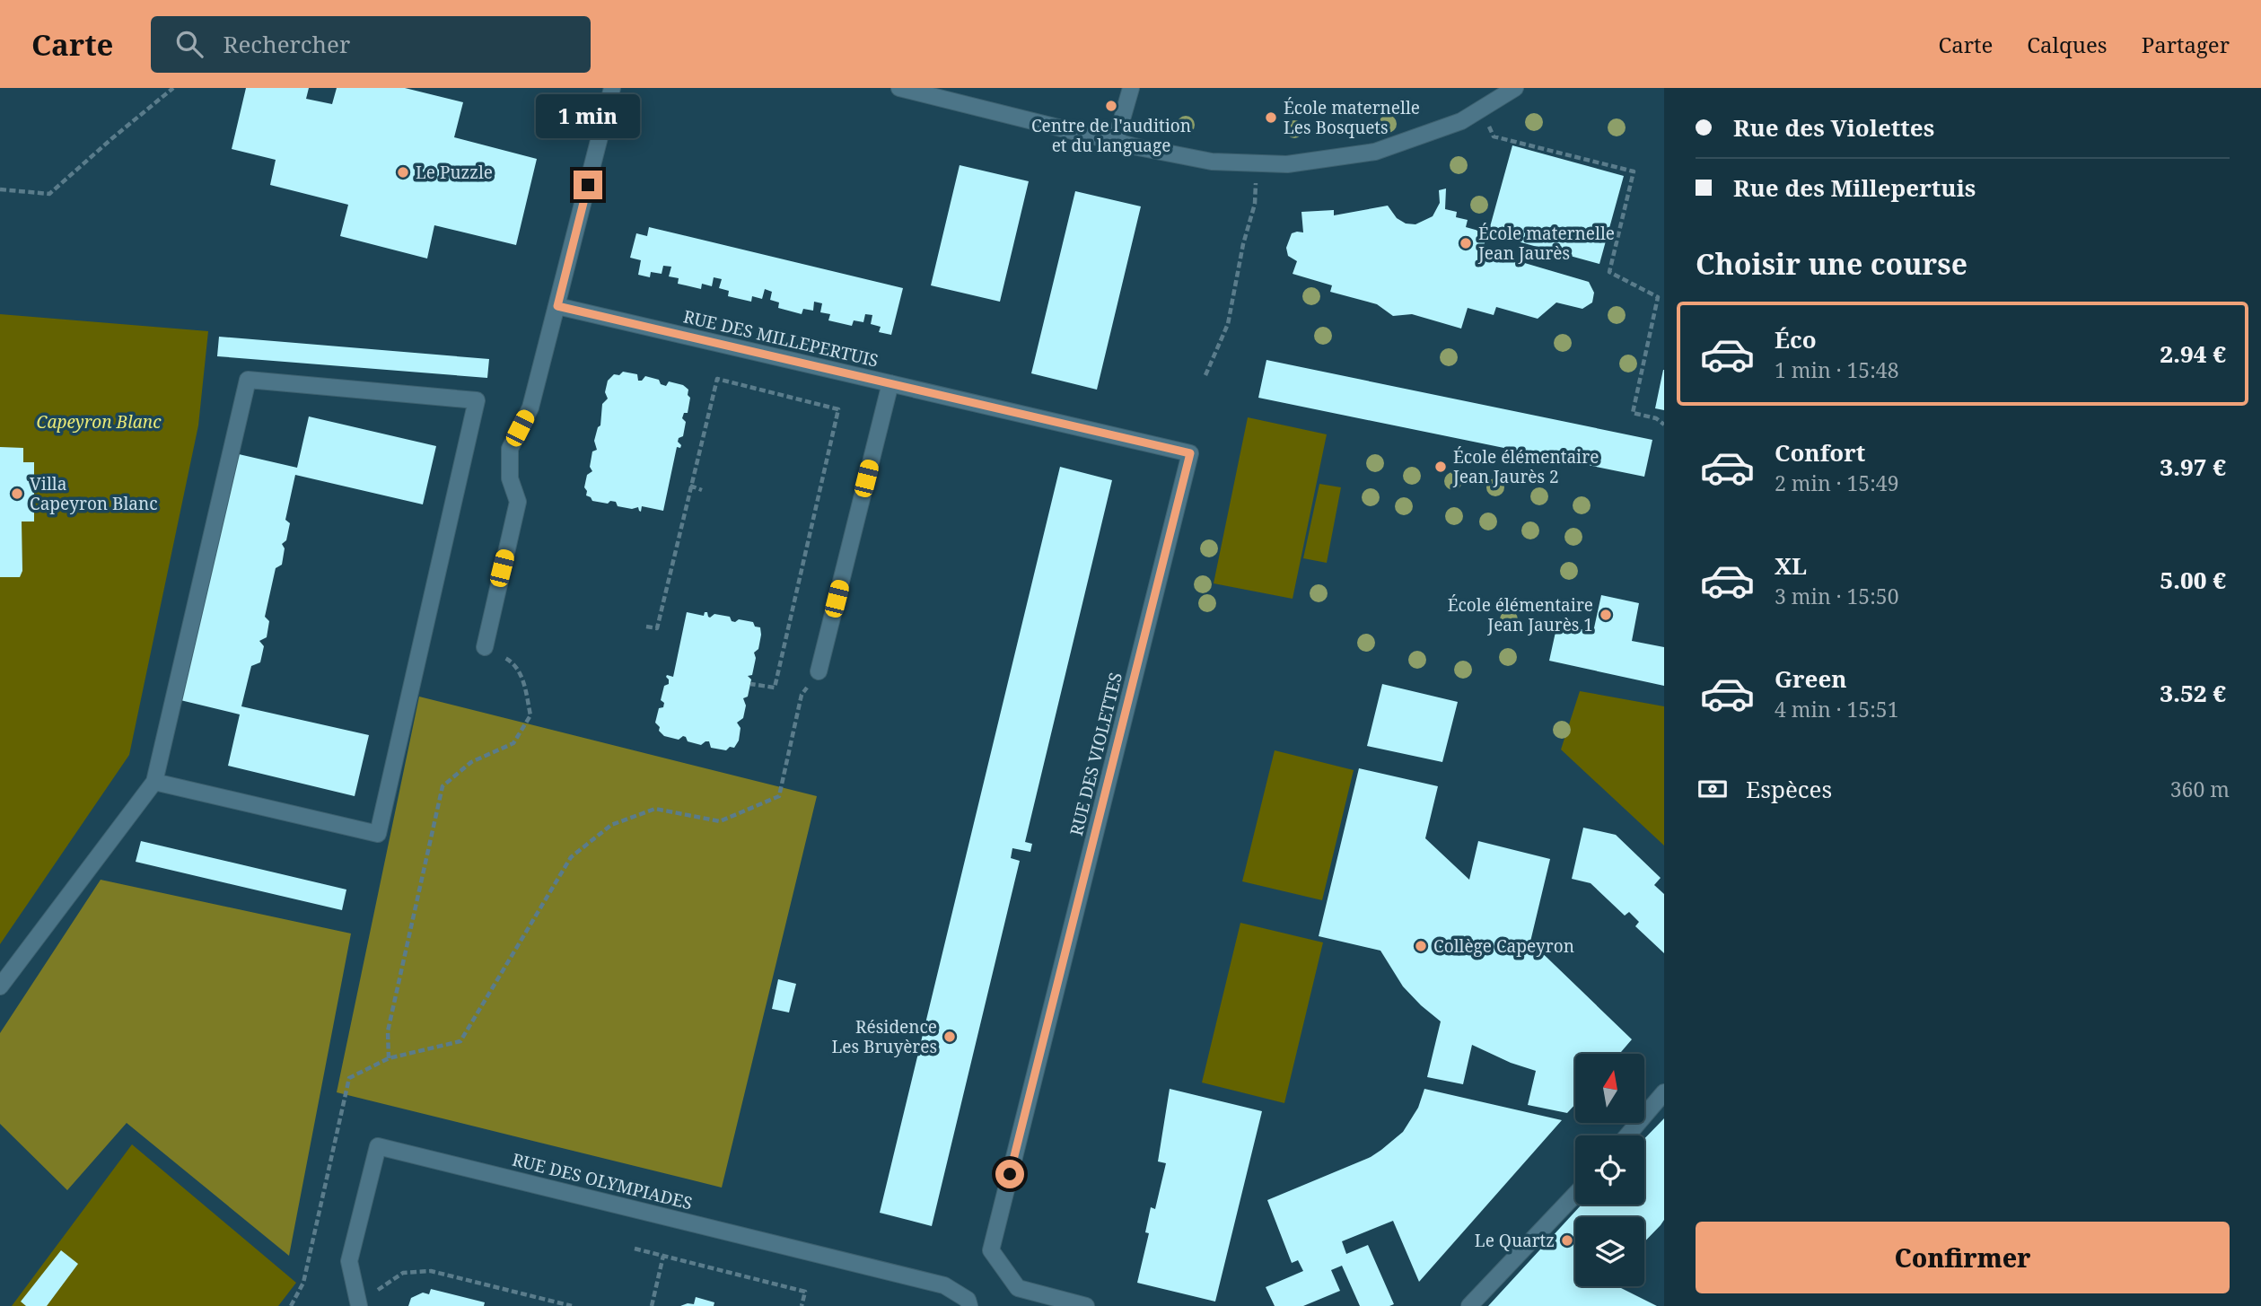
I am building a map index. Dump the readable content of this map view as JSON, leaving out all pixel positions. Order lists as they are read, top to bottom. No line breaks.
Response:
{"streets":{"street":["RUE DES MILLEPERTUIS","RUE DES VIOLETTES","RUE DES OLYMPIADES"]},"crossings":[["RUE DES MILLEPERTUIS","RUE DES VIOLETTES"]],"parks":["Capeyron Blanc"],"places":["Centre de l'audition et du language","École maternelle Les Bosquets","Le Puzzle","École maternelle Jean Jaurès","École élémentaire Jean Jaurès 2","Villa Capeyron Blanc","École élémentaire Jean Jaurès 1","Collège Capeyron","Résidence Les Bruyères","Le Quartz"],"north":"top","page":{"header":"Carte","search":"Rechercher","nav":["Carte","Calques","Partager"],"banner":["Rue des Violettes","Rue des Millepertuis"],"bubble":"1 min","heading":"Choisir une course","list":[{"name":"Éco","note":"1 min · 15:48","value":"2.94 €"},{"name":"Confort","note":"2 min · 15:49","value":"3.97 €"},{"name":"XL","note":"3 min · 15:50","value":"5.00 €"},{"name":"Green","note":"4 min · 15:51","value":"3.52 €"}],"pay":["Espèces","360 m"],"buttons":"Confirmer"}}
